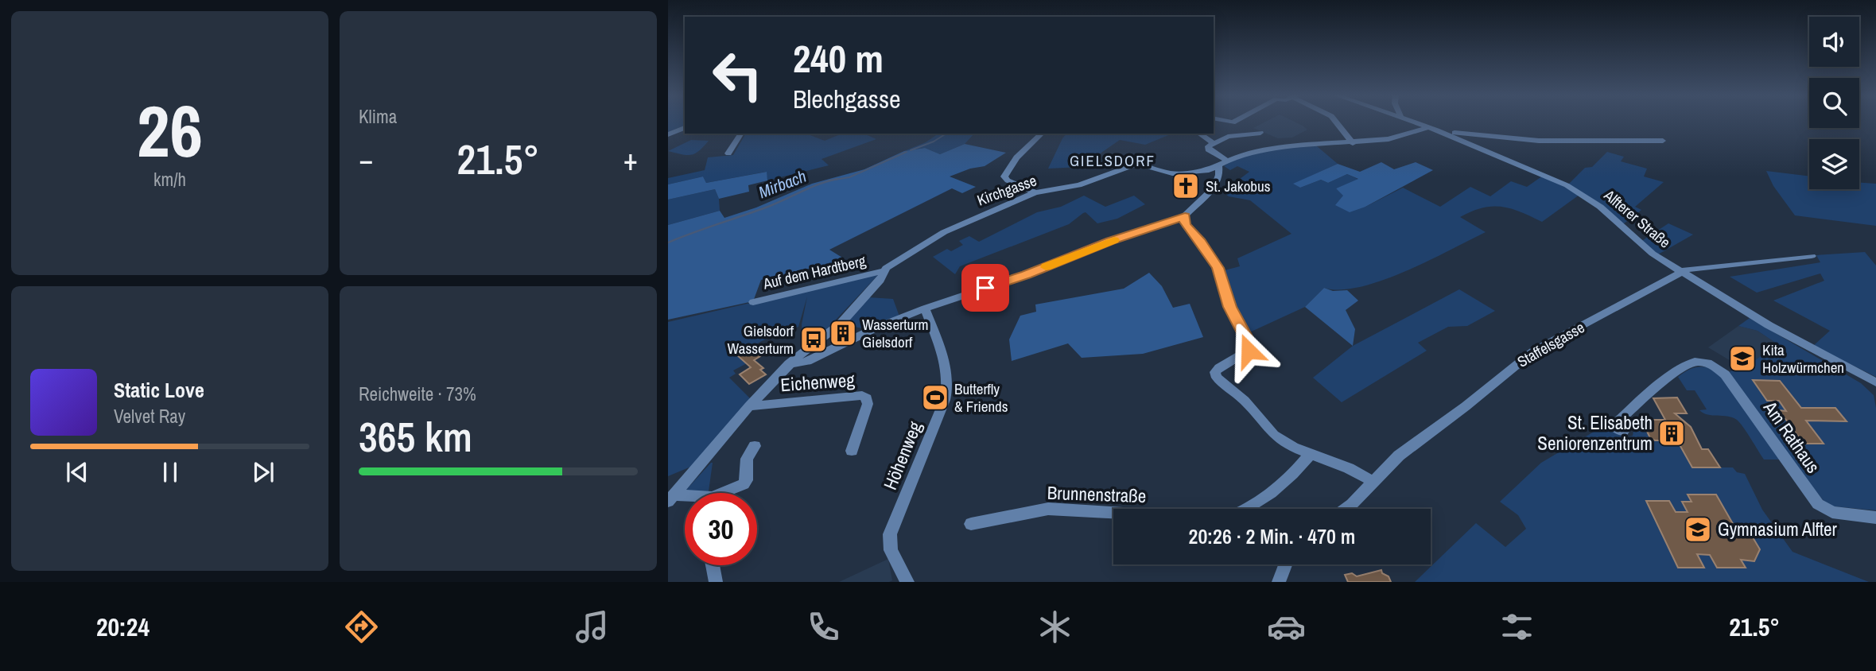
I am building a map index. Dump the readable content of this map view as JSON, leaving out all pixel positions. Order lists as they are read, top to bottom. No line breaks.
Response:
{"streets":{"street":["Kirchgasse","Alfterer Straße","Auf dem Hardtberg","Staffelsgasse","Eichenweg","Am Rathaus","Höhenweg","Brunnenstraße"]},"crossings":[["Kirchgasse","Alfterer Straße"],["Kirchgasse","Auf dem Hardtberg"],["Kirchgasse","Eichenweg"],["Alfterer Straße","Staffelsgasse"]],"districts":["GIELSDORF"],"water":["Mirbach"],"places":{"church":["St. Jakobus"],"building":["Wasserturm Gielsdorf","St. Elisabeth Seniorenzentrum"],"bus stop":["Gielsdorf Wasserturm"],"school or university":["Kita Holzwürmchen","Gymnasium Alfter"],"sports":["Butterfly & Friends"]},"page":{"tile":[["26","km/h"],"Klima",["Reichweite · 73%","365 km"]],"turn":["240 m","Blechgasse"],"heat":["−","21.5°","+"],"song":["Static Love","Velvet Ray"],"limit":"30","trip":"20:26 · 2 Min. · 470 m","tabs":["20:24","21.5°"]}}
